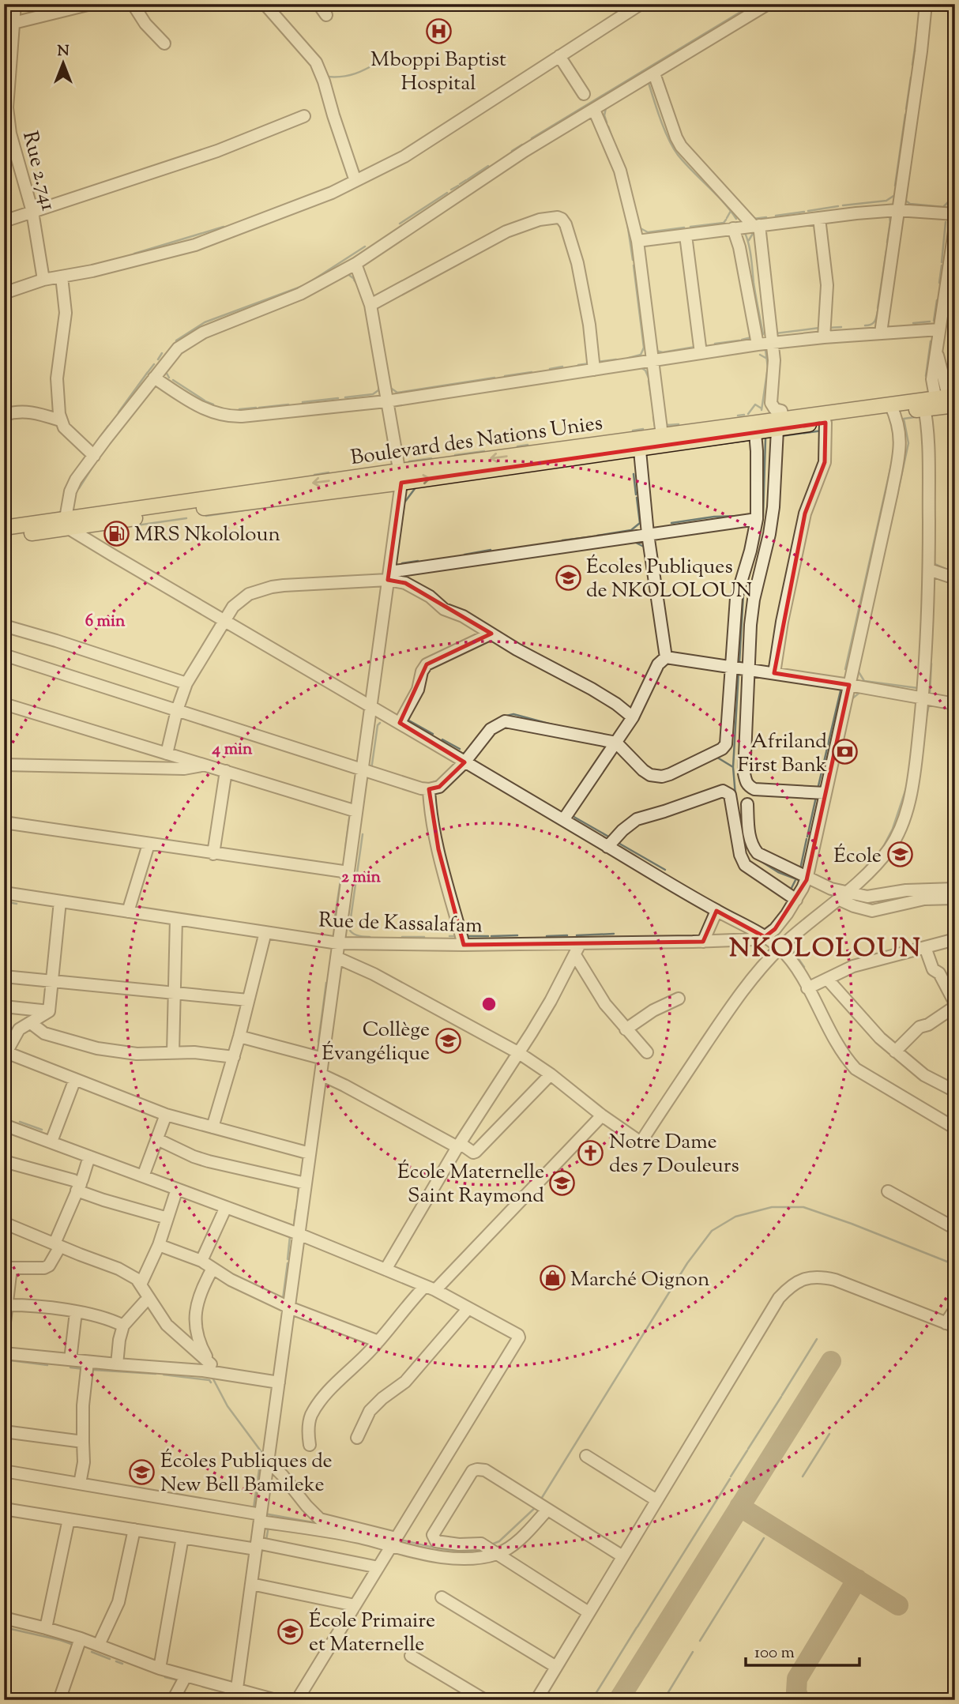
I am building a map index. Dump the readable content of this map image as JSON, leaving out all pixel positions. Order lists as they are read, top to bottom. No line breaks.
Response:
{"streets":{"main road":["Boulevard des Nations Unies"],"street":["Rue 2.741","Rue de Kassalafam"]},"districts":["NKOLOLOUN"],"places":{"hospital":["Mboppi Baptist Hospital"],"fuel station":["MRS Nkololoun"],"school or university":["Écoles Publiques de NKOLOLOUN","École","Collège Évangélique","École Maternelle Saint Raymond","Écoles Publiques de New Bell Bamileke","École Primaire et Maternelle"],"bank":["Afriland First Bank"],"church":["Notre Dame des 7 Douleurs"],"shop":["Marché Oignon"]},"scale_bar":"100 m","north":"top","rings":["6 min","4 min","2 min"]}
